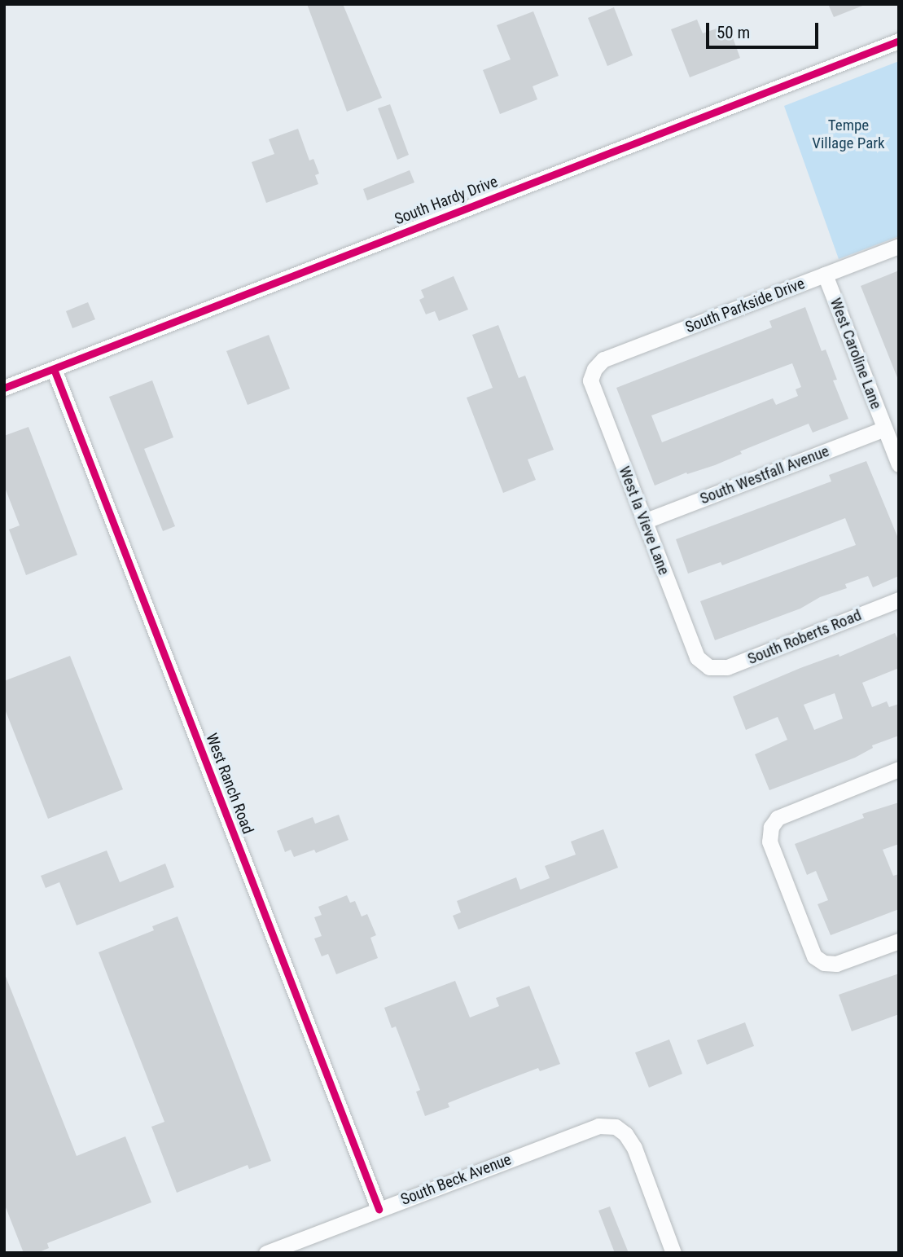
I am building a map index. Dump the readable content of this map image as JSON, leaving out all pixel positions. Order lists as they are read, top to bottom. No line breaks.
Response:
{"streets":{"street":["South Hardy Drive","South Parkside Drive","West Caroline Lane","South Westfall Avenue","West la Vieve Lane","South Roberts Road","West Ranch Road","South Beck Avenue"]},"crossings":[["South Hardy Drive","West Ranch Road"],["South Parkside Drive","West Caroline Lane"],["South Parkside Drive","West la Vieve Lane"],["West Caroline Lane","South Westfall Avenue"],["South Westfall Avenue","West la Vieve Lane"],["West la Vieve Lane","South Roberts Road"],["West Ranch Road","South Beck Avenue"]],"parks":["Tempe Village Park"],"scale_bar":"50 m"}
